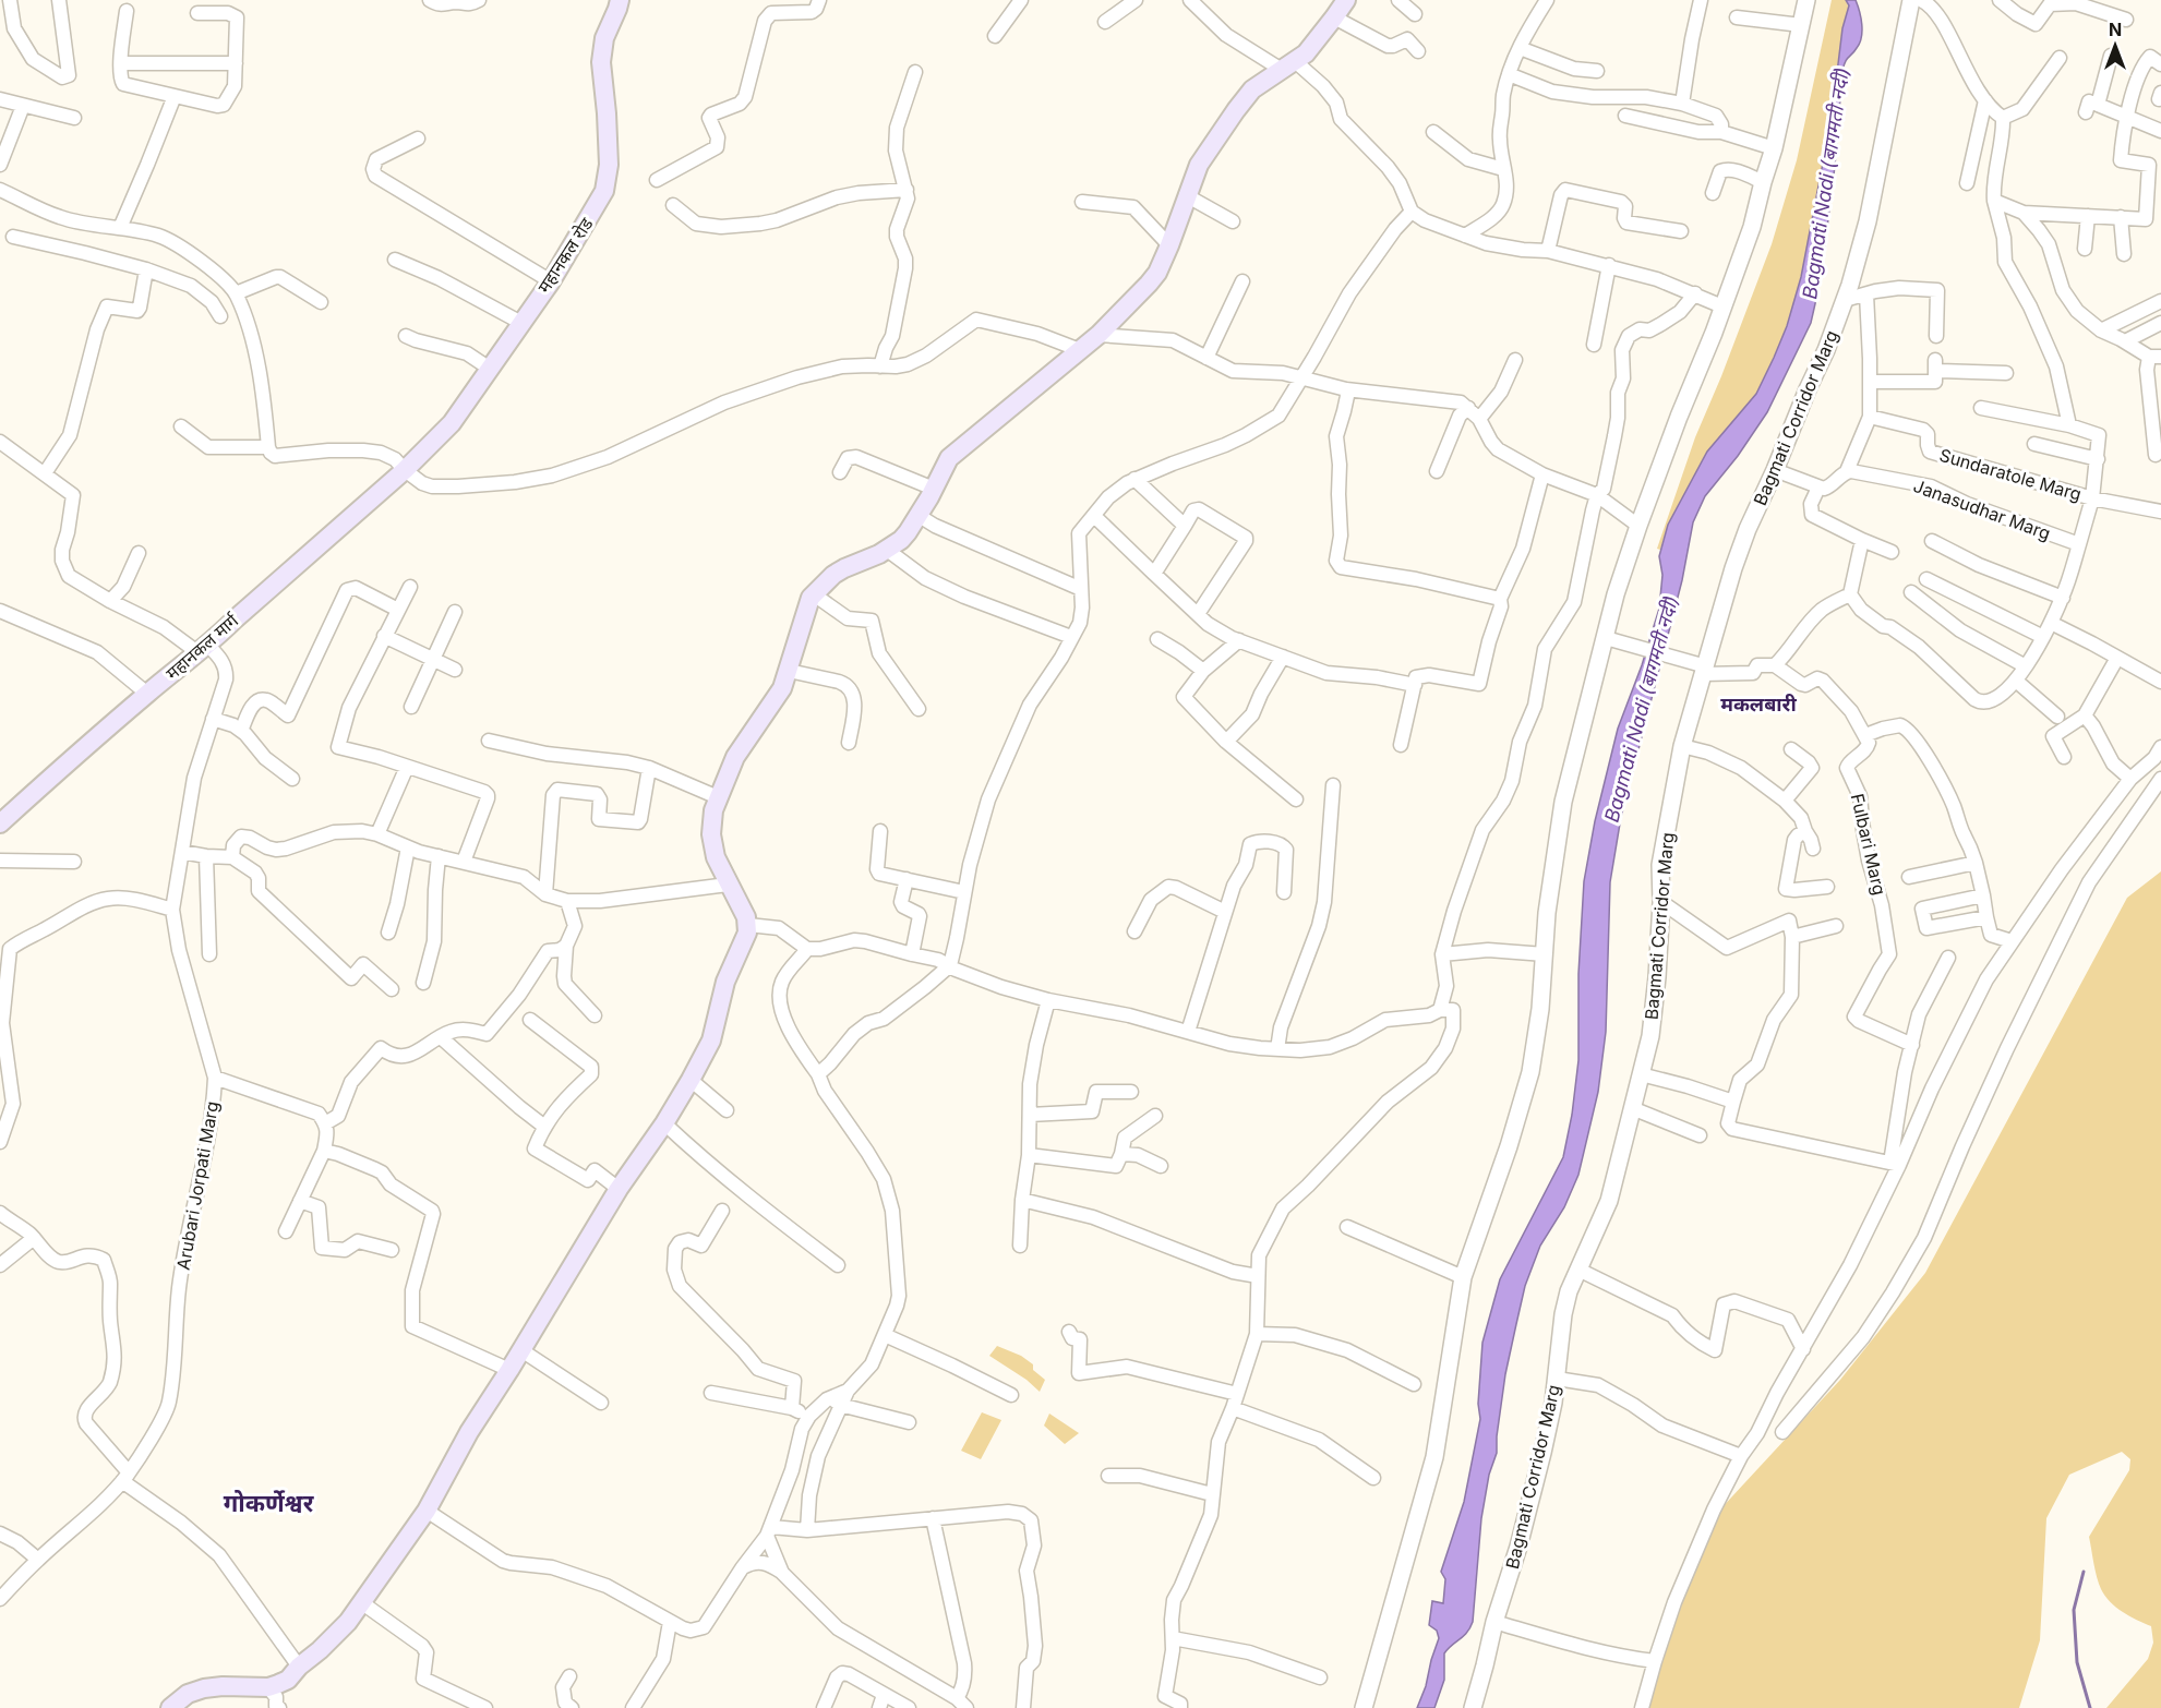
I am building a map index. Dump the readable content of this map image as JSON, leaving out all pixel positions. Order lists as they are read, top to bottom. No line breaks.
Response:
{"streets":{"main road":["महानकल रोड","महानकल मार्ग"],"street":["Bagmati Corridor Marg","Sundaratole Marg","Janasudhar Marg","Fulbari Marg","Arubari Jorpati Marg"]},"crossings":[["महानकल रोड","महानकल मार्ग"],["महानकल मार्ग","Arubari Jorpati Marg"]],"districts":["मकलबारी","गोकर्णेश्वर"],"water":["Bagmati Nadi (बागमती नदी)"],"north":"top"}
